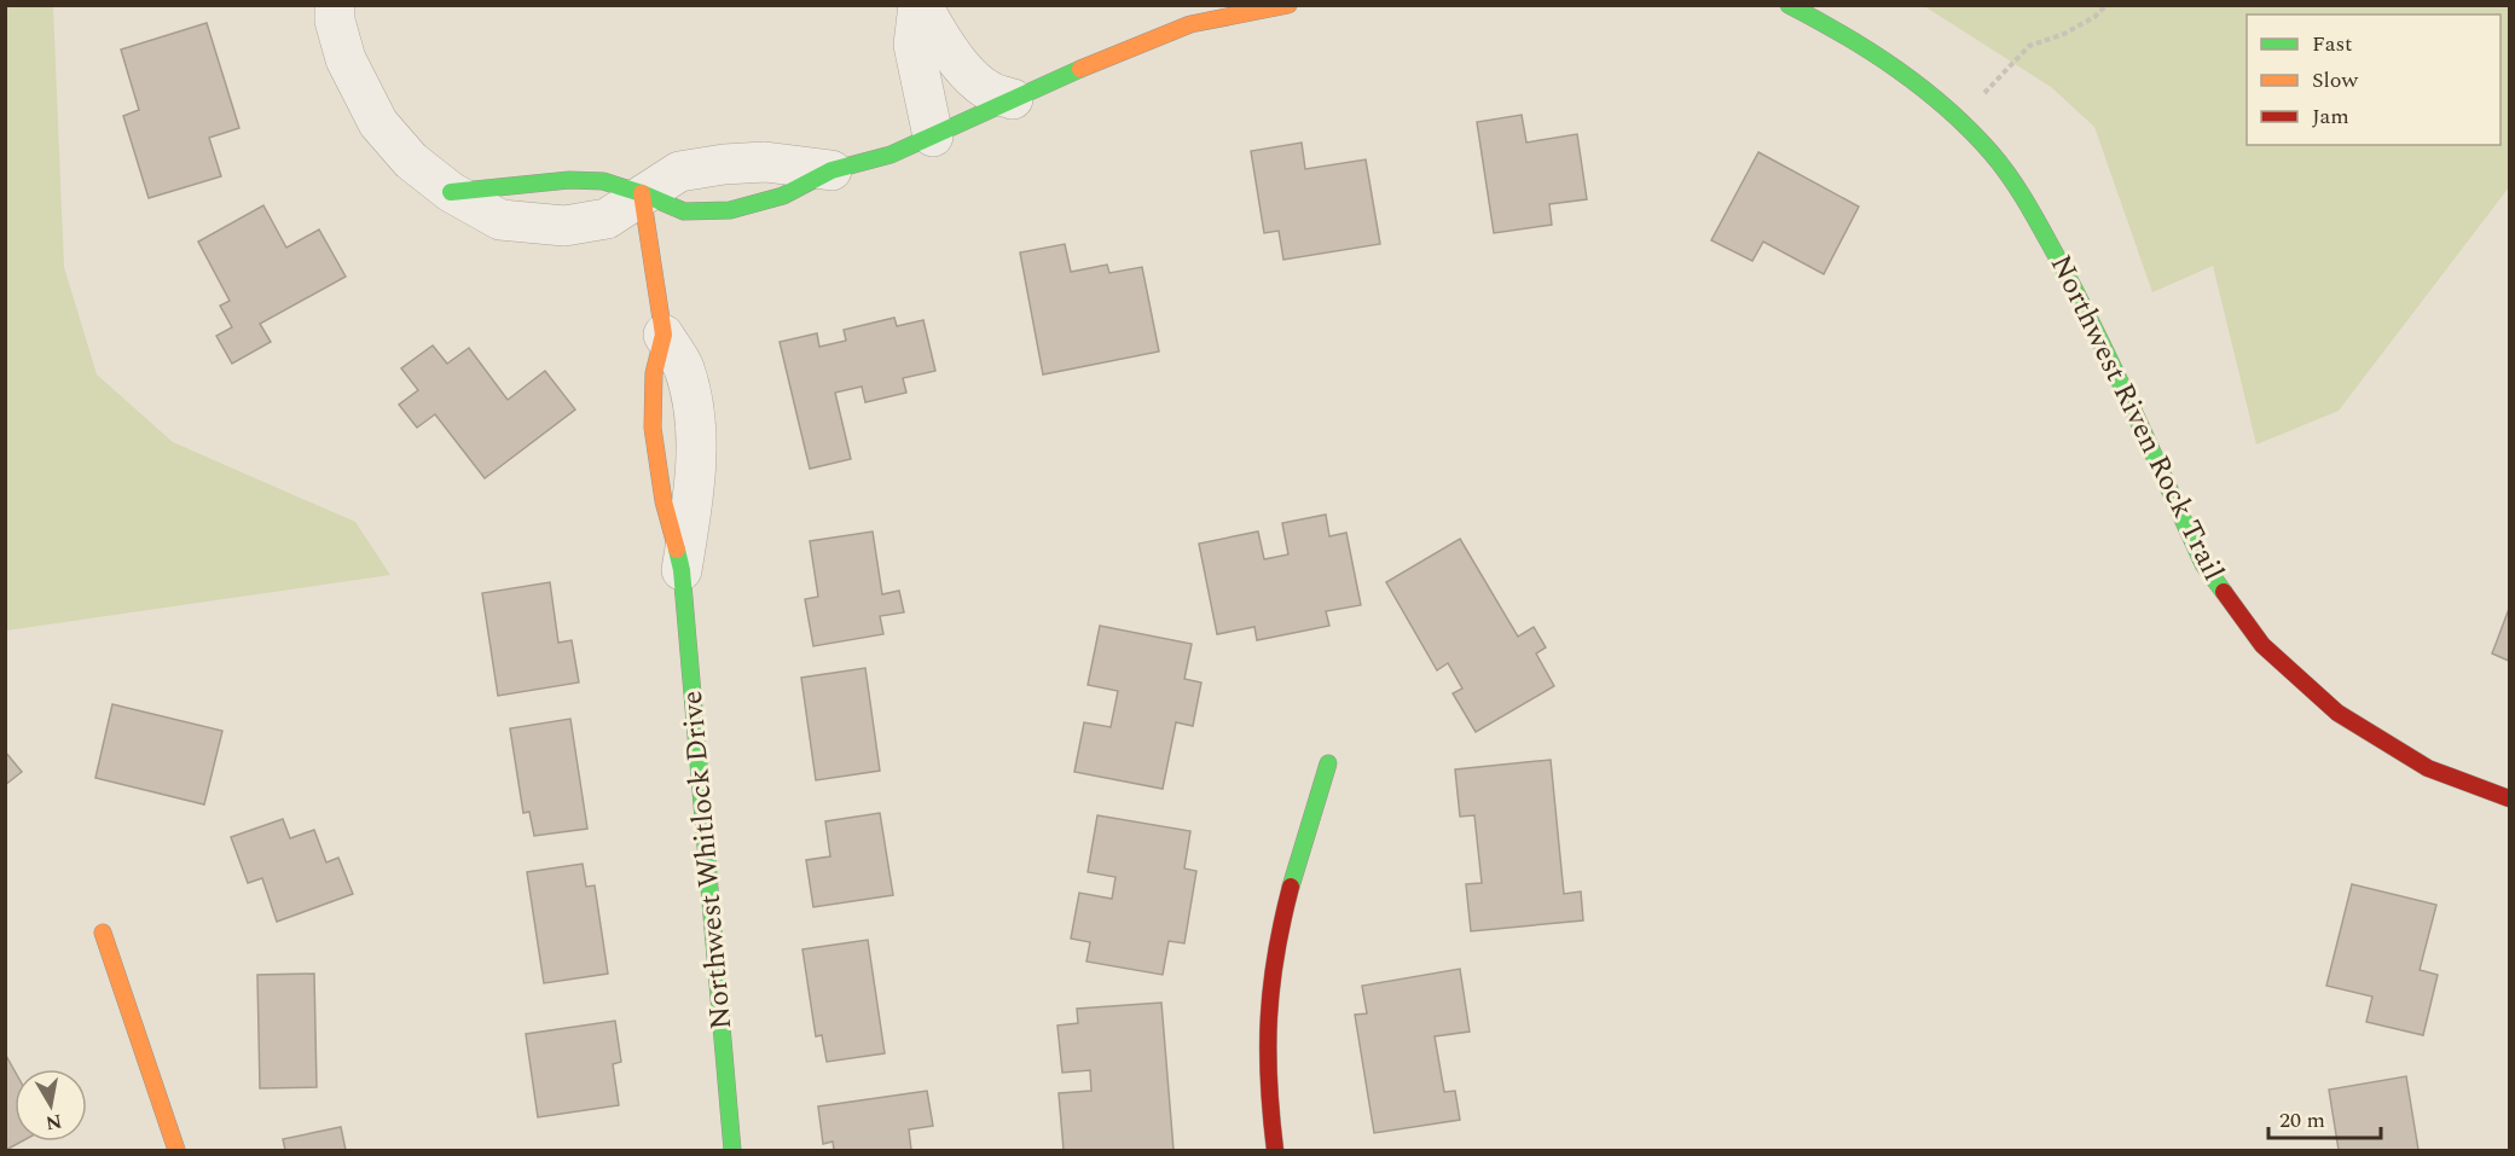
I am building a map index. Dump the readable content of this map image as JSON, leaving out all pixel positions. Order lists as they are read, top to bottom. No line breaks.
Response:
{"streets":{"street":["Northwest Riven Rock Trail","Northwest Whitlock Drive"]},"legend":["Fast","Slow","Jam"],"scale_bar":"20 m","north":"bottom"}
